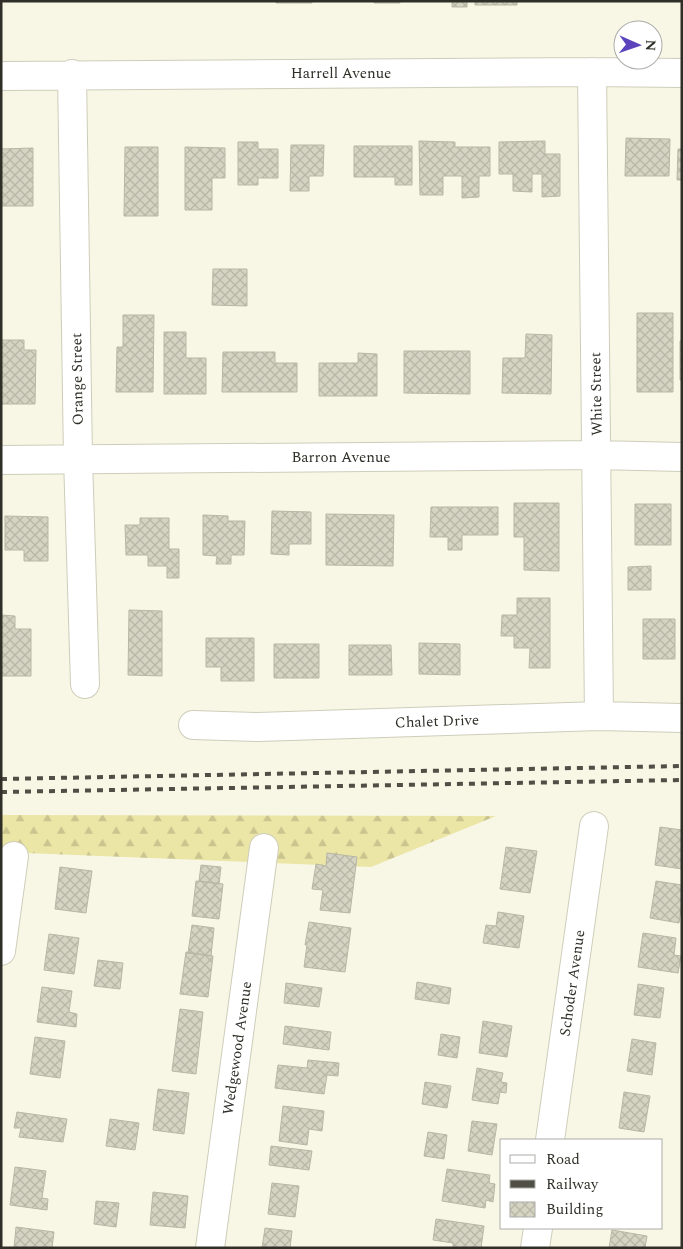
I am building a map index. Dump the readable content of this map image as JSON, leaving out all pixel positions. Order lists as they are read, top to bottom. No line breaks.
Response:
{"streets":{"street":["Harrell Avenue","Orange Street","White Street","Barron Avenue","Chalet Drive","Schoder Avenue","Wedgewood Avenue"]},"crossings":[["Harrell Avenue","Orange Street"],["Harrell Avenue","White Street"],["Orange Street","Barron Avenue"],["White Street","Barron Avenue"],["White Street","Chalet Drive"]],"legend":["Road","Railway","Building"],"north":"right"}
